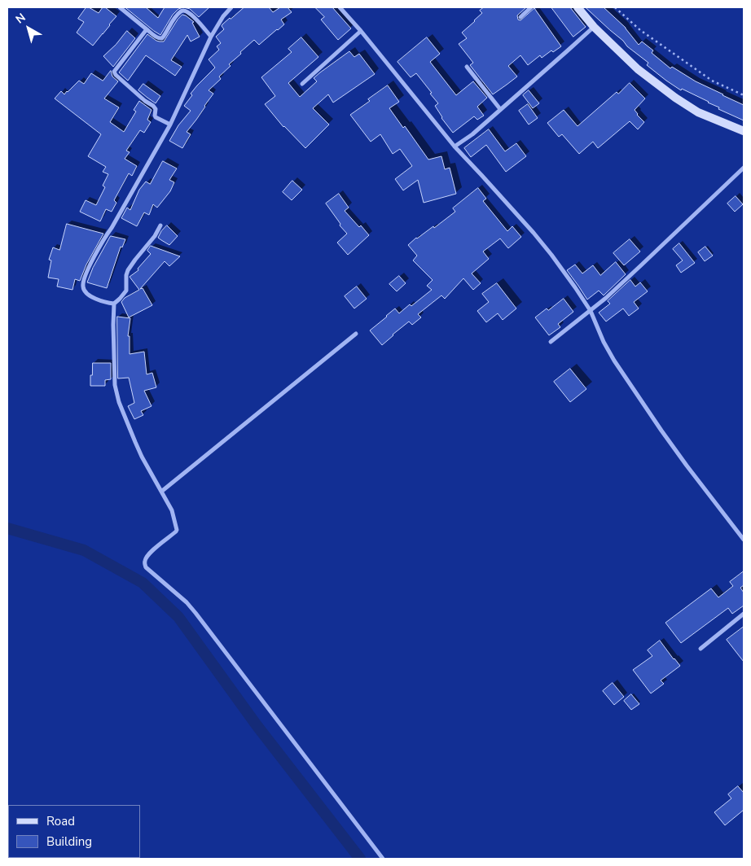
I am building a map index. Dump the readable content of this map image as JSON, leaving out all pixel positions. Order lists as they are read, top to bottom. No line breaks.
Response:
{"legend":["Road","Building"],"north":"top left"}
